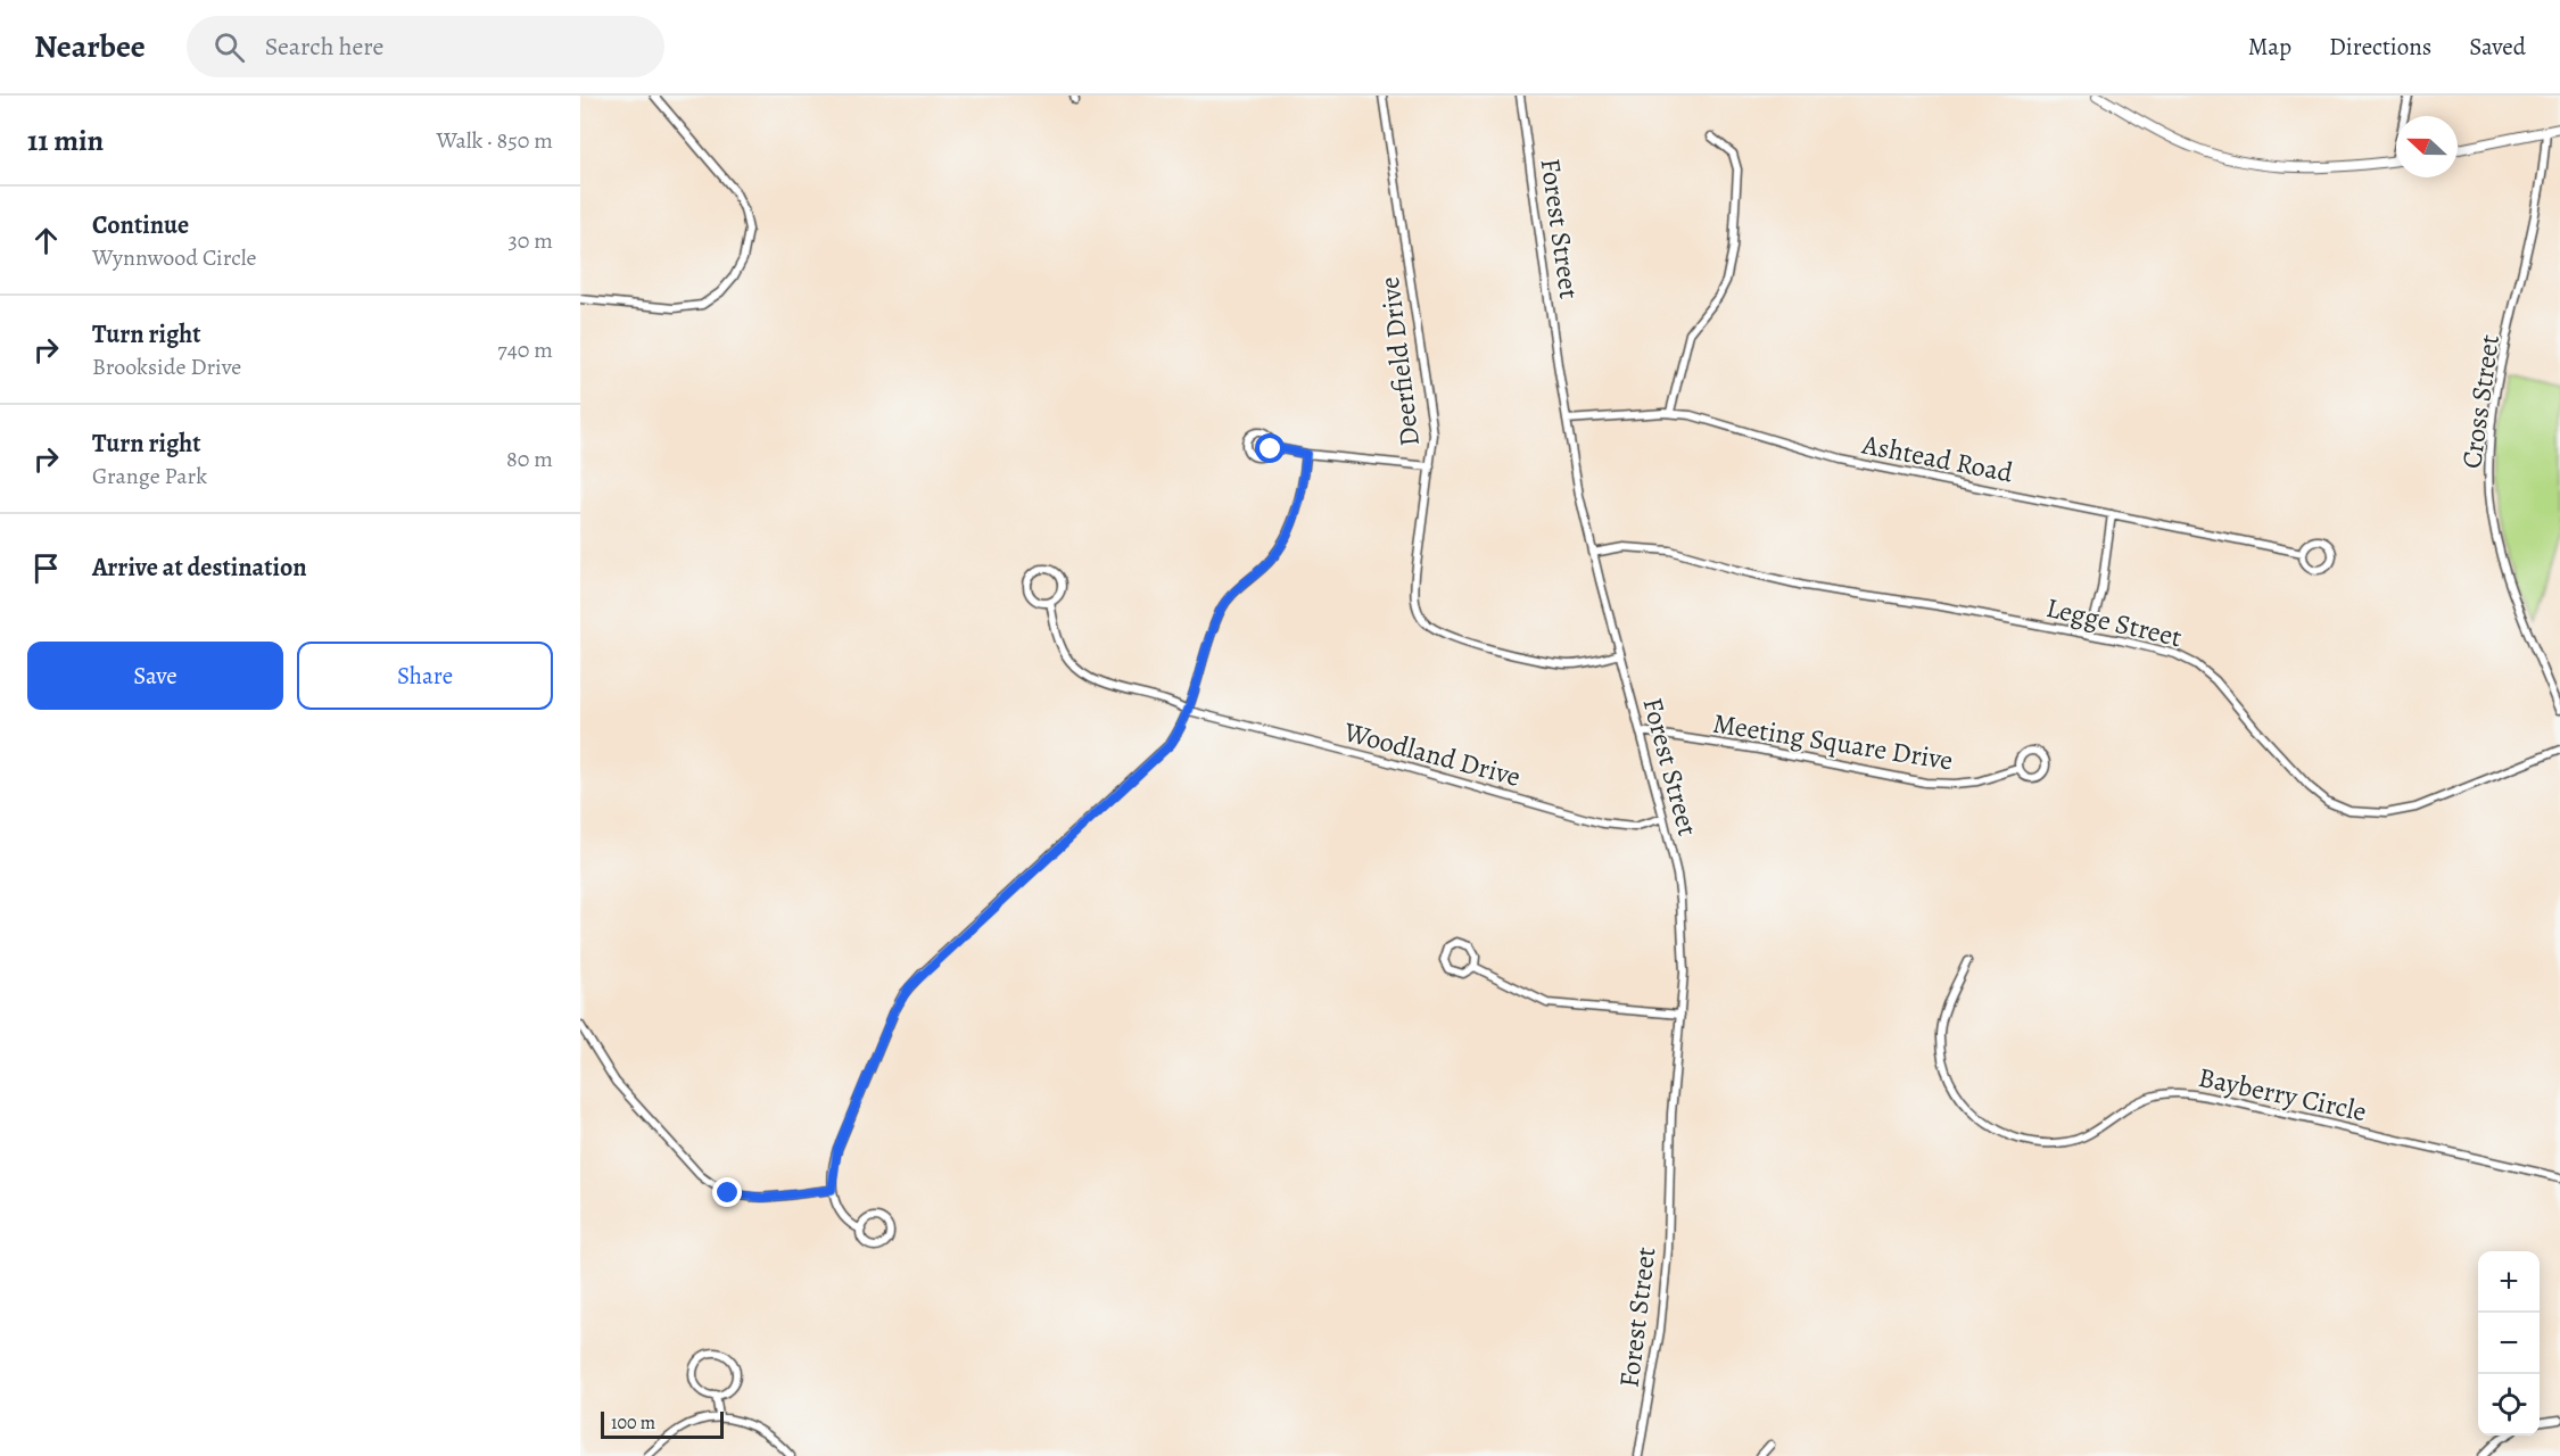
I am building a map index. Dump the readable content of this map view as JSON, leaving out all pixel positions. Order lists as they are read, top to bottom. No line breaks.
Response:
{"streets":{"street":["Forest Street","Deerfield Drive","Cross Street","Ashtead Road","Legge Street","Meeting Square Drive","Woodland Drive","Bayberry Circle"]},"crossings":[["Forest Street","Deerfield Drive"],["Forest Street","Ashtead Road"],["Forest Street","Legge Street"],["Forest Street","Meeting Square Drive"],["Forest Street","Woodland Drive"]],"scale_bar":"100 m","north":"left","page":{"header":"Nearbee","search":"Search here","nav":["Map","Directions","Saved"],"heading":["11 min","Walk · 850 m"],"list":[["Continue","Wynnwood Circle","30 m"],["Turn right","Brookside Drive","740 m"],["Turn right","Grange Park","80 m"],"Arrive at destination"],"buttons":["Save","Share"],"map_buttons":["+","−"],"scale":"100 m"}}
